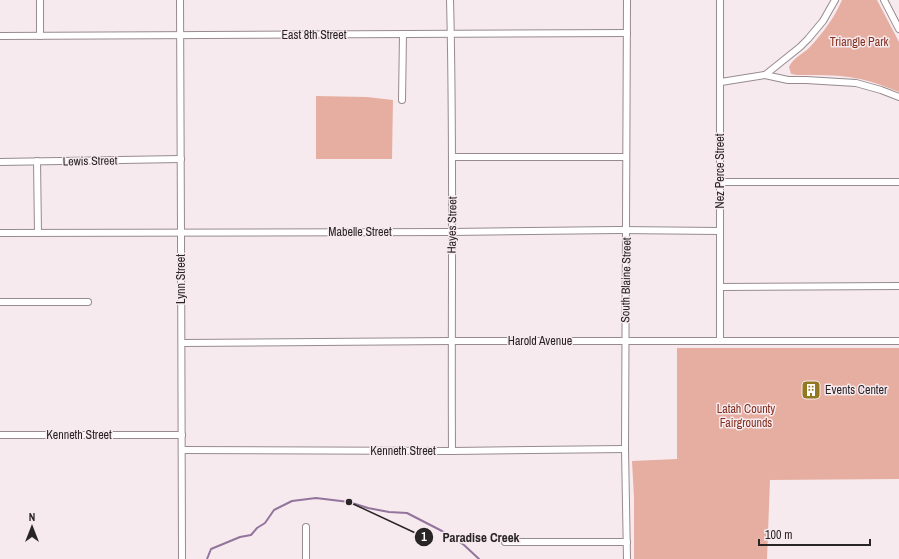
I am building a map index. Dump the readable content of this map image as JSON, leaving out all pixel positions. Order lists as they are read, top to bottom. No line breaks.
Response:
{"streets":{"street":["East 8th Street","Lewis Street","Nez Perce Street","Hayes Street","Mabelle Street","Lynn Street","South Blaine Street","Harold Avenue","Kenneth Street"]},"crossings":[["East 8th Street","Hayes Street"],["East 8th Street","Lynn Street"],["East 8th Street","South Blaine Street"],["Lewis Street","Lynn Street"],["Nez Perce Street","Mabelle Street"],["Nez Perce Street","Harold Avenue"],["Hayes Street","Mabelle Street"],["Hayes Street","Harold Avenue"],["Hayes Street","Kenneth Street"],["Mabelle Street","Lynn Street"],["Mabelle Street","South Blaine Street"],["Lynn Street","Harold Avenue"],["Lynn Street","Kenneth Street"],["South Blaine Street","Harold Avenue"],["South Blaine Street","Kenneth Street"]],"parks":["Triangle Park","Latah County Fairgrounds"],"places":{"building":["Events Center"],"other":["Paradise Creek"]},"scale_bar":"100 m","north":"top"}
